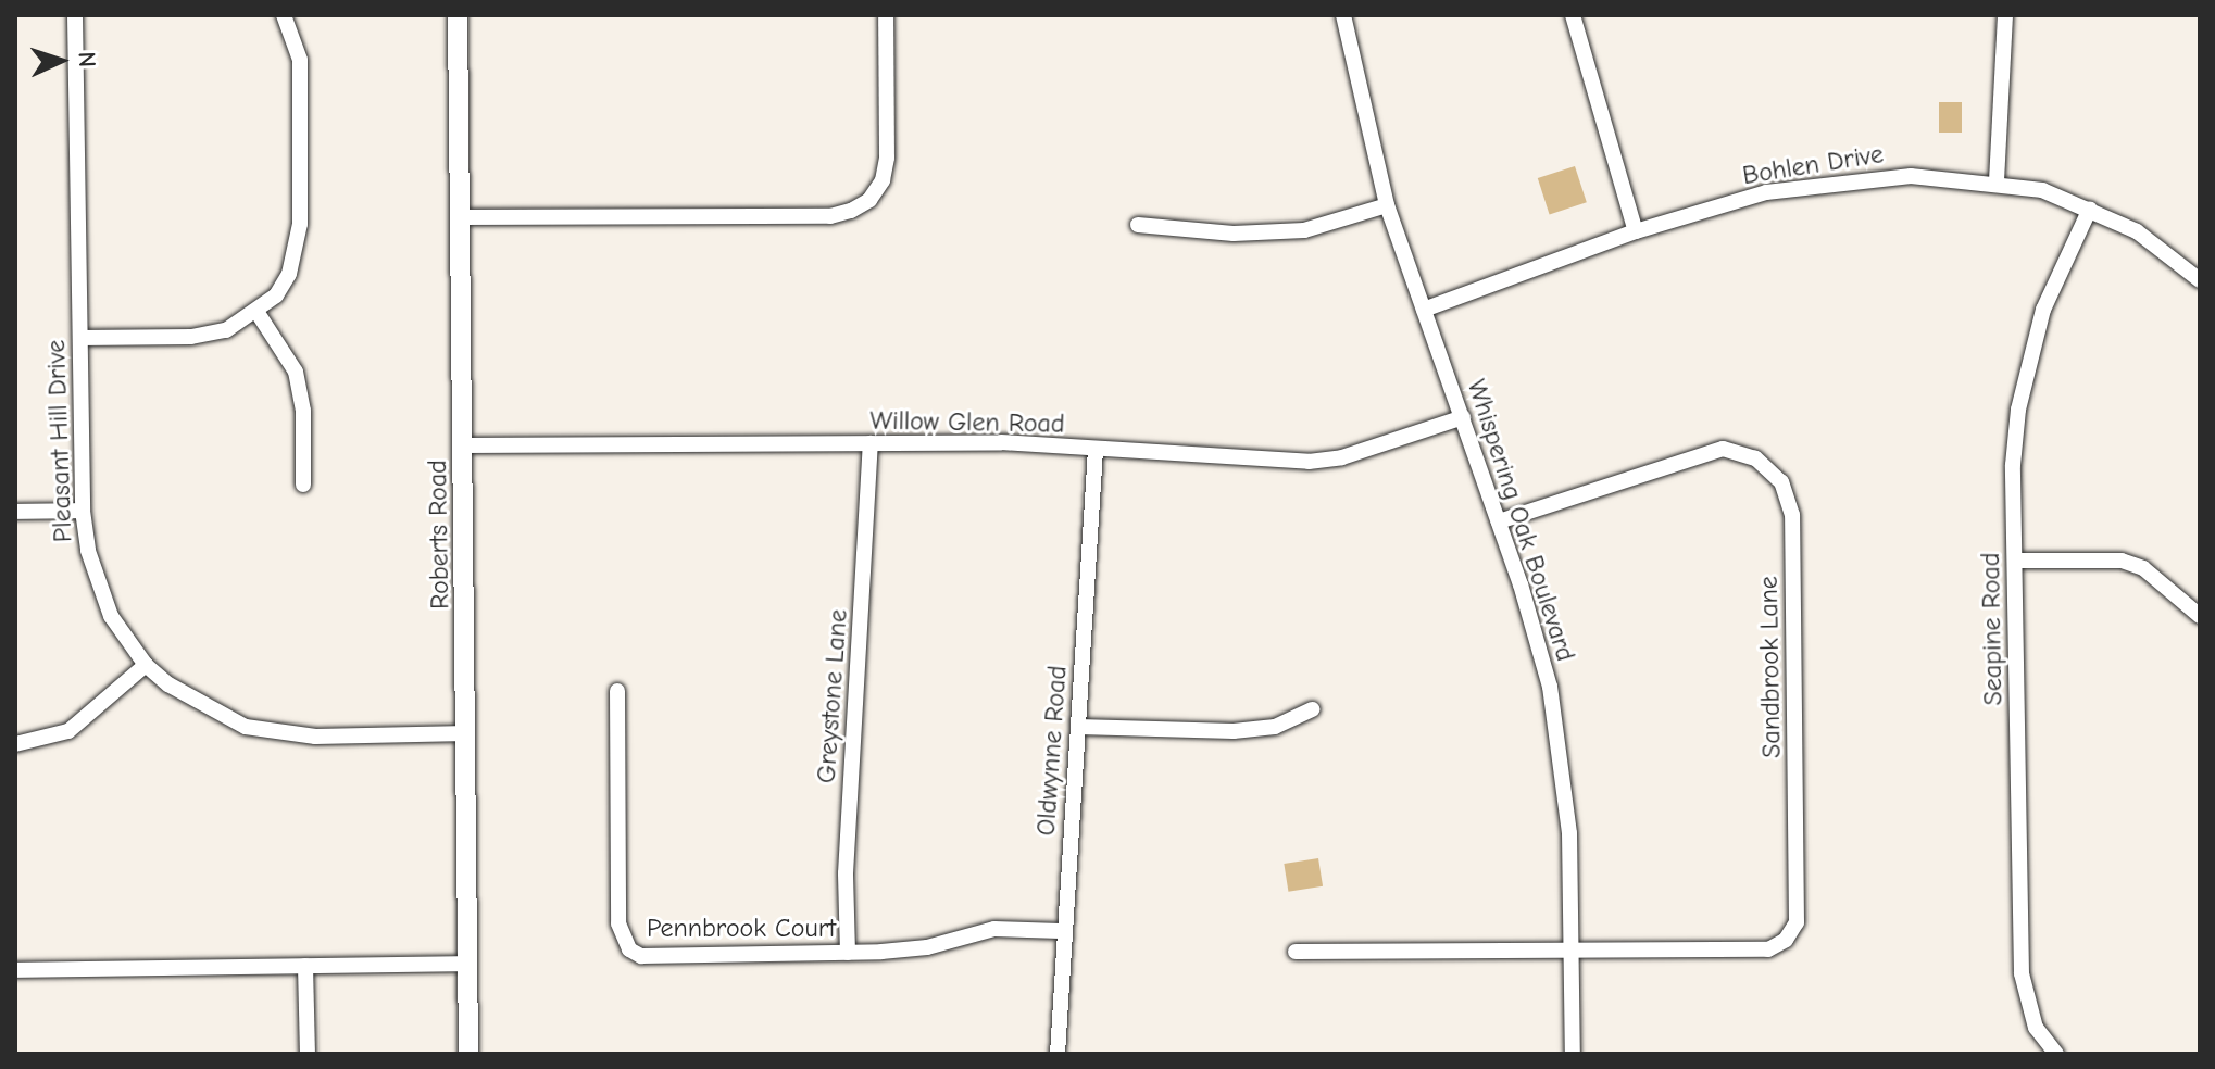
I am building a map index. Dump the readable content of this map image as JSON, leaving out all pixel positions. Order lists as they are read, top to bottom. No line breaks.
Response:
{"streets":{"main road":["Roberts Road"],"street":["Bohlen Drive","Willow Glen Road","Pleasant Hill Drive","Whispering Oak Boulevard","Seapine Road","Sandbrook Lane","Greystone Lane","Oldwynne Road","Pennbrook Court"]},"crossings":[["Bohlen Drive","Whispering Oak Boulevard"],["Bohlen Drive","Seapine Road"],["Willow Glen Road","Whispering Oak Boulevard"],["Willow Glen Road","Roberts Road"],["Willow Glen Road","Greystone Lane"],["Willow Glen Road","Oldwynne Road"],["Pleasant Hill Drive","Roberts Road"],["Whispering Oak Boulevard","Sandbrook Lane"],["Greystone Lane","Pennbrook Court"],["Oldwynne Road","Pennbrook Court"]],"north":"right"}
